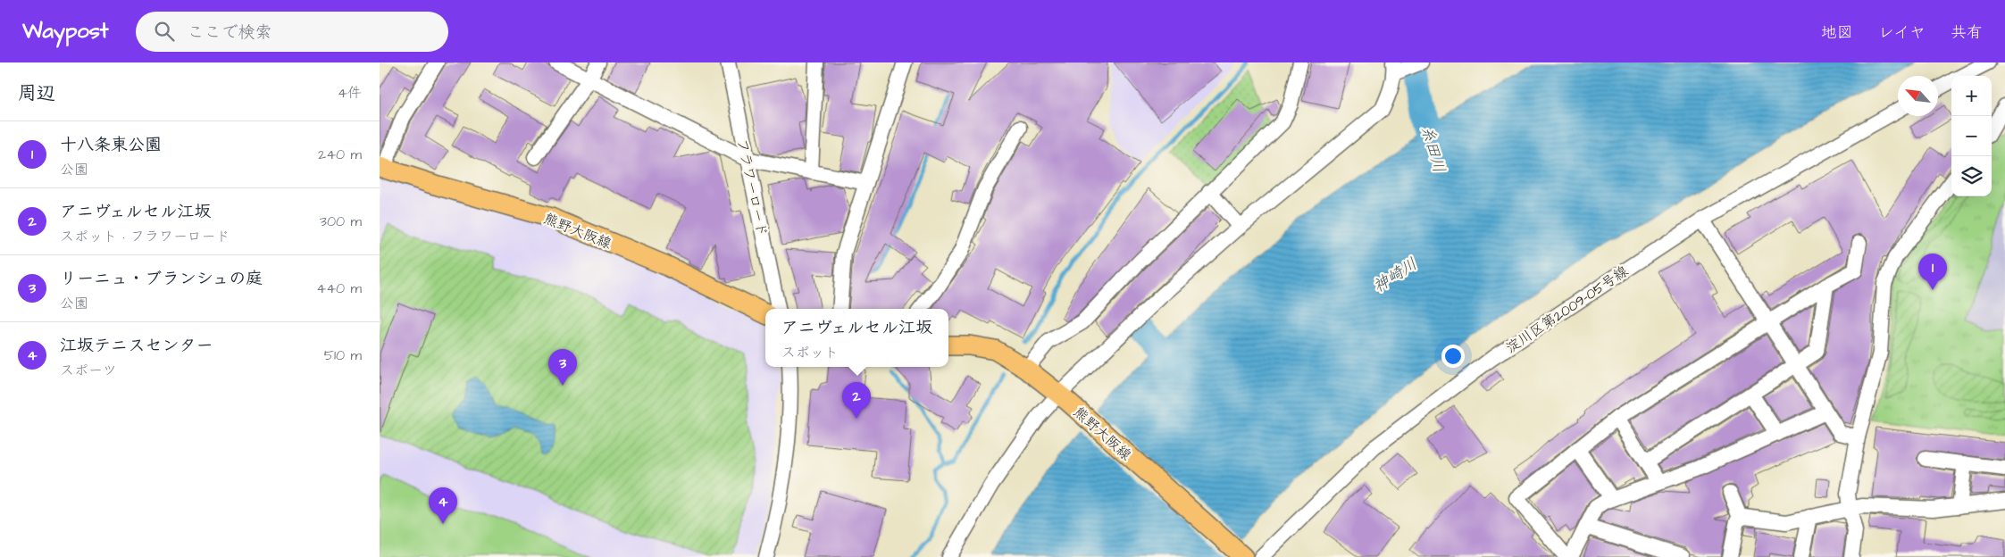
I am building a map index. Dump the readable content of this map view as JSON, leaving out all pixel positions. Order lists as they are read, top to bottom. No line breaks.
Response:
{"streets":{"main road":["熊野大阪線"],"street":["フラワーロード","淀川区第2009-05号線"]},"water":["糸田川","神崎川"],"north":"top left","page":{"header":"Waypost","search":"ここで検索","nav":["地図","レイヤ","共有"],"heading":["周辺","4件"],"map_buttons":["+","−"],"list":[{"mark":"1","name":"十八条東公園","note":"公園","value":"240 m"},{"mark":"2","name":"アニヴェルセル江坂","note":"スポット · フラワーロード","value":"300 m"},{"mark":"3","name":"リーニュ・ブランシュの庭","note":"公園","value":"440 m"},{"mark":"4","name":"江坂テニスセンター","note":"スポーツ","value":"510 m"}],"pins":["1","3","2","4"],"popup":["アニヴェルセル江坂","スポット"]}}
